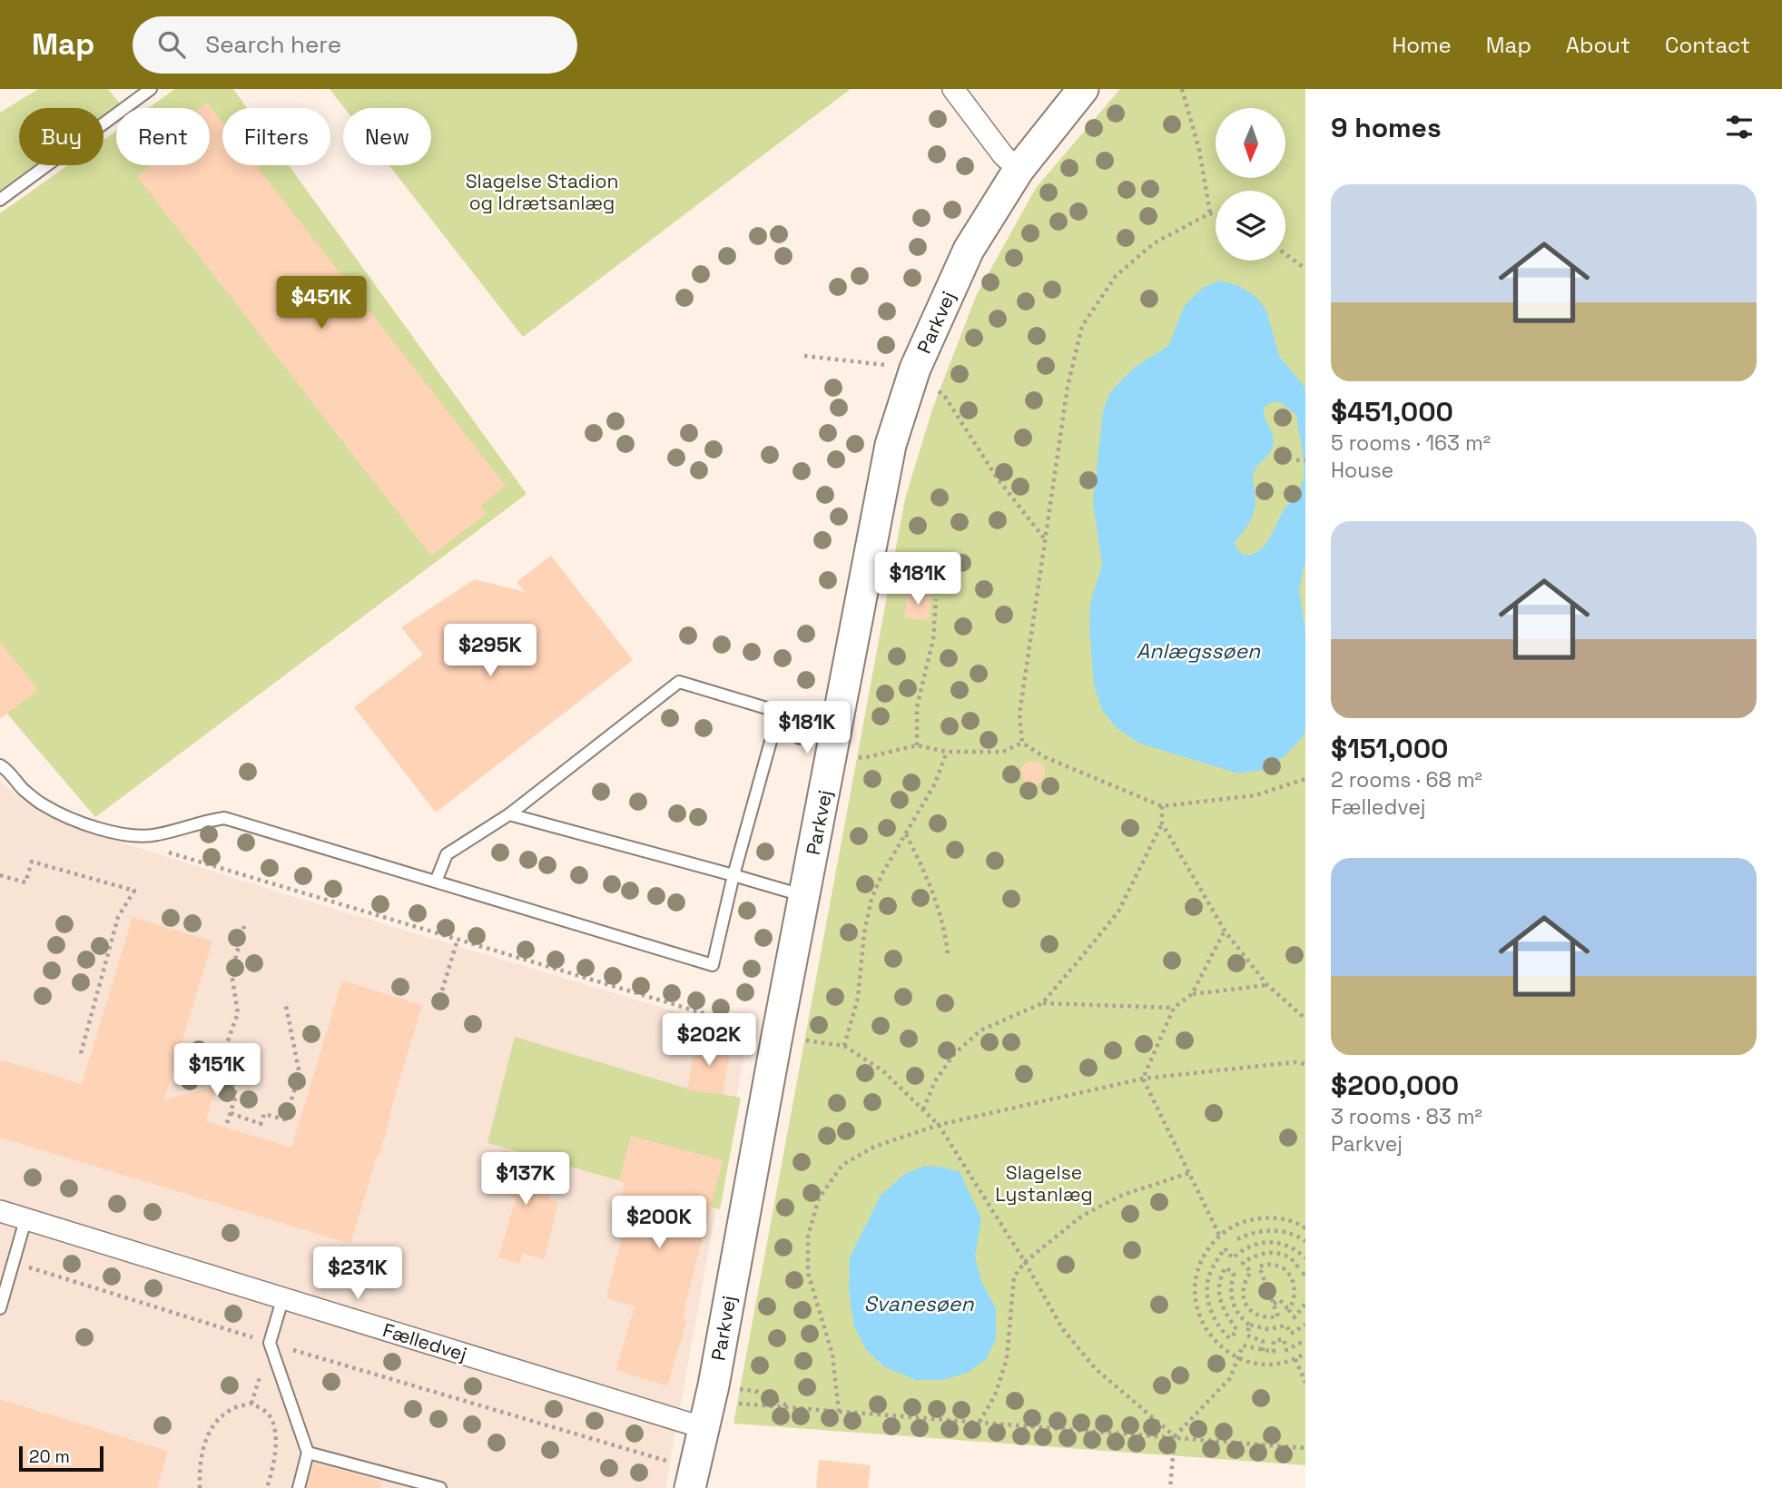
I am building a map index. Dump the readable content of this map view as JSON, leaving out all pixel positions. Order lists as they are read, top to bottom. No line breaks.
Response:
{"streets":{"street":["Parkvej","Fælledvej"]},"crossings":[["Parkvej","Fælledvej"]],"water":["Anlægssøen","Svanesøen"],"parks":["Slagelse Stadion og Idrætsanlæg","Slagelse Lystanlæg"],"scale_bar":"20 m","north":"bottom","page":{"header":"Map","search":"Search here","nav":["Home","Map","About","Contact"],"heading":"9 homes","chip":["Buy","Rent","Filters","New"],"list":[{"name":"$451,000","note":"5 rooms · 163 m² · House"},{"name":"$151,000","note":"2 rooms · 68 m² · Fælledvej"},{"name":"$200,000","note":"3 rooms · 83 m² · Parkvej"}],"price":["$451K","$181K","$295K","$181K","$202K","$151K","$137K","$200K","$231K"],"scale":"20 m"}}
